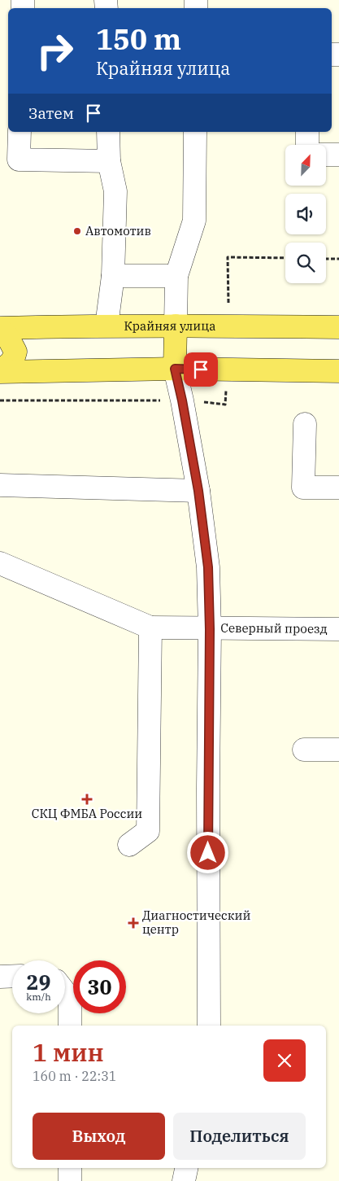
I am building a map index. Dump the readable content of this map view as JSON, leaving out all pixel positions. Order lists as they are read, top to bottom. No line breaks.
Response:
{"streets":{"main road":["Крайняя улица"],"street":["Северный проезд"]},"places":{"other":["Автомотив"],"health":["СКЦ ФМБА России","Диагностический центр"]},"north":"top right","page":{"turn":["150 m","Крайняя улица"],"then":"Затем","speed":"29 km/h","limit":"30","heading":["1 мин","160 m · 22:31"],"buttons":["Выход","Поделиться"]}}
